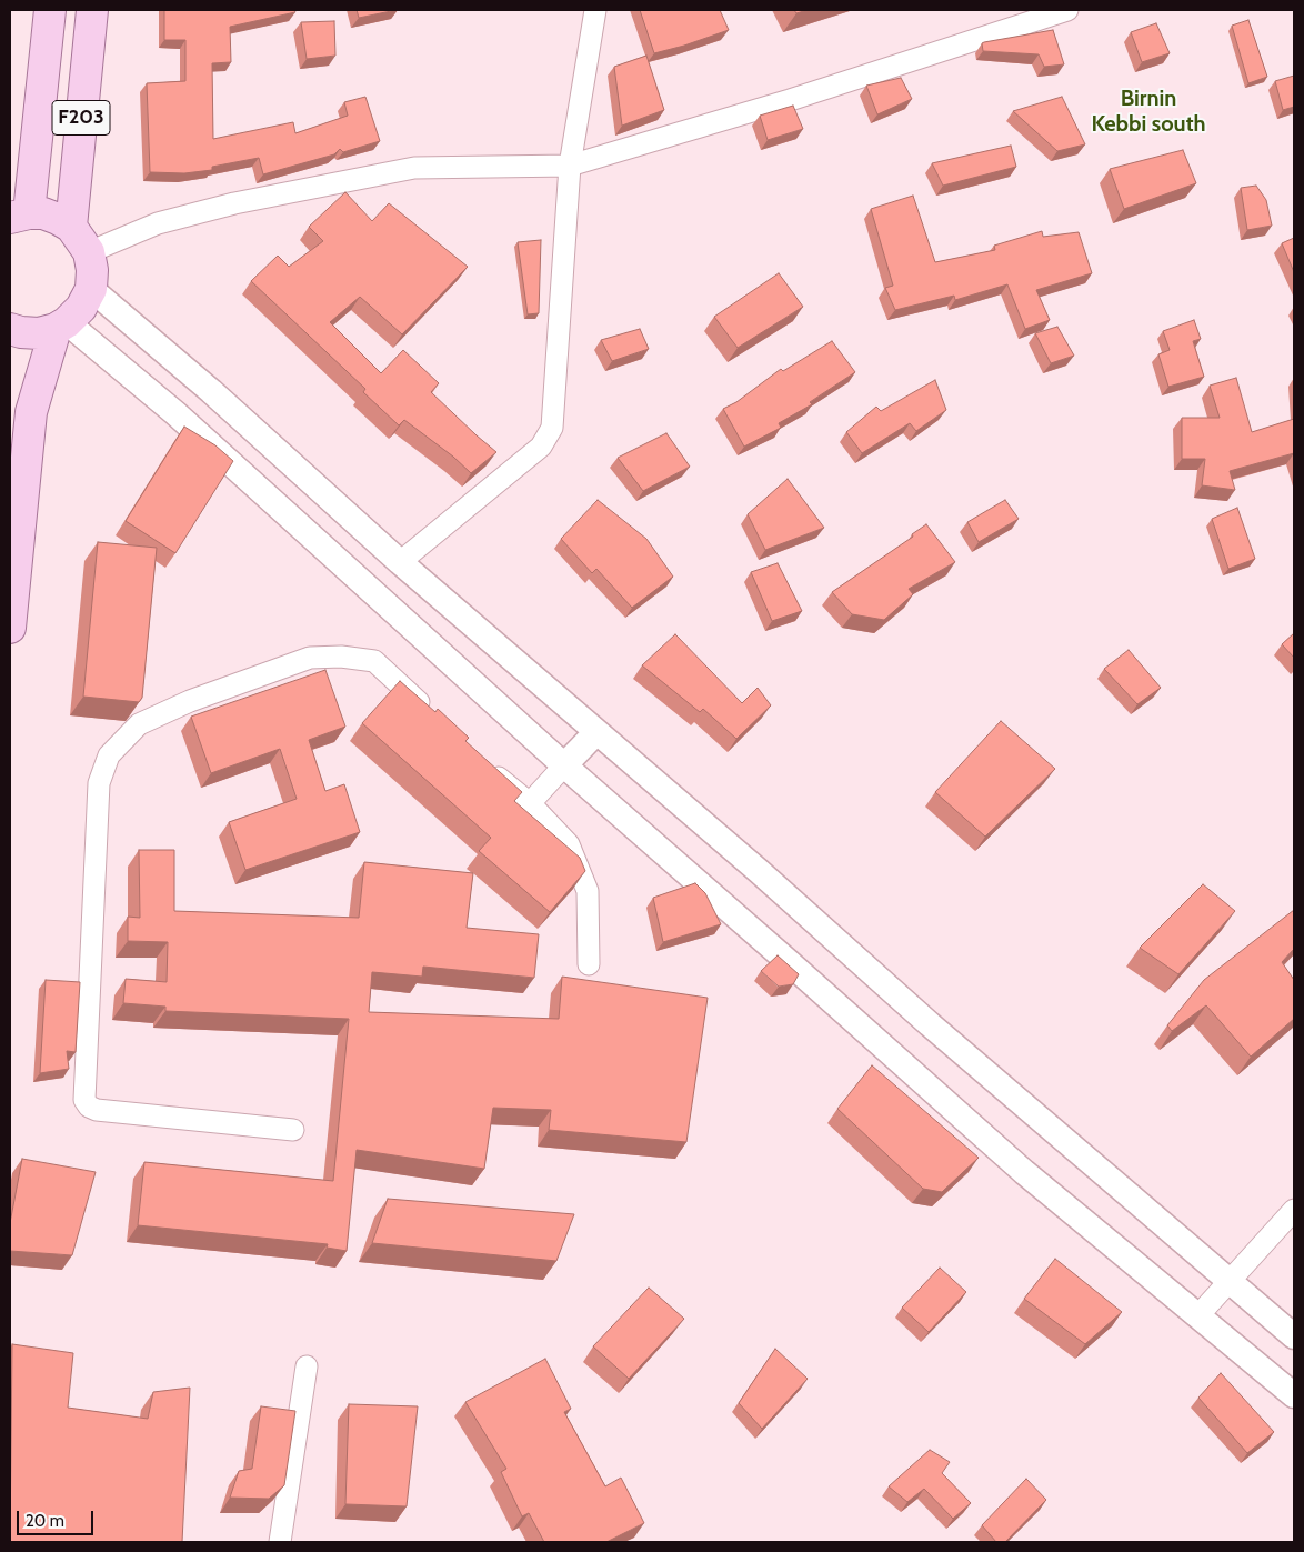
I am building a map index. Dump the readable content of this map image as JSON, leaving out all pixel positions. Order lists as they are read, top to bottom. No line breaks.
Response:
{"streets":{"main road":["F203"]},"districts":["Birnin Kebbi south"],"scale_bar":"20 m"}
